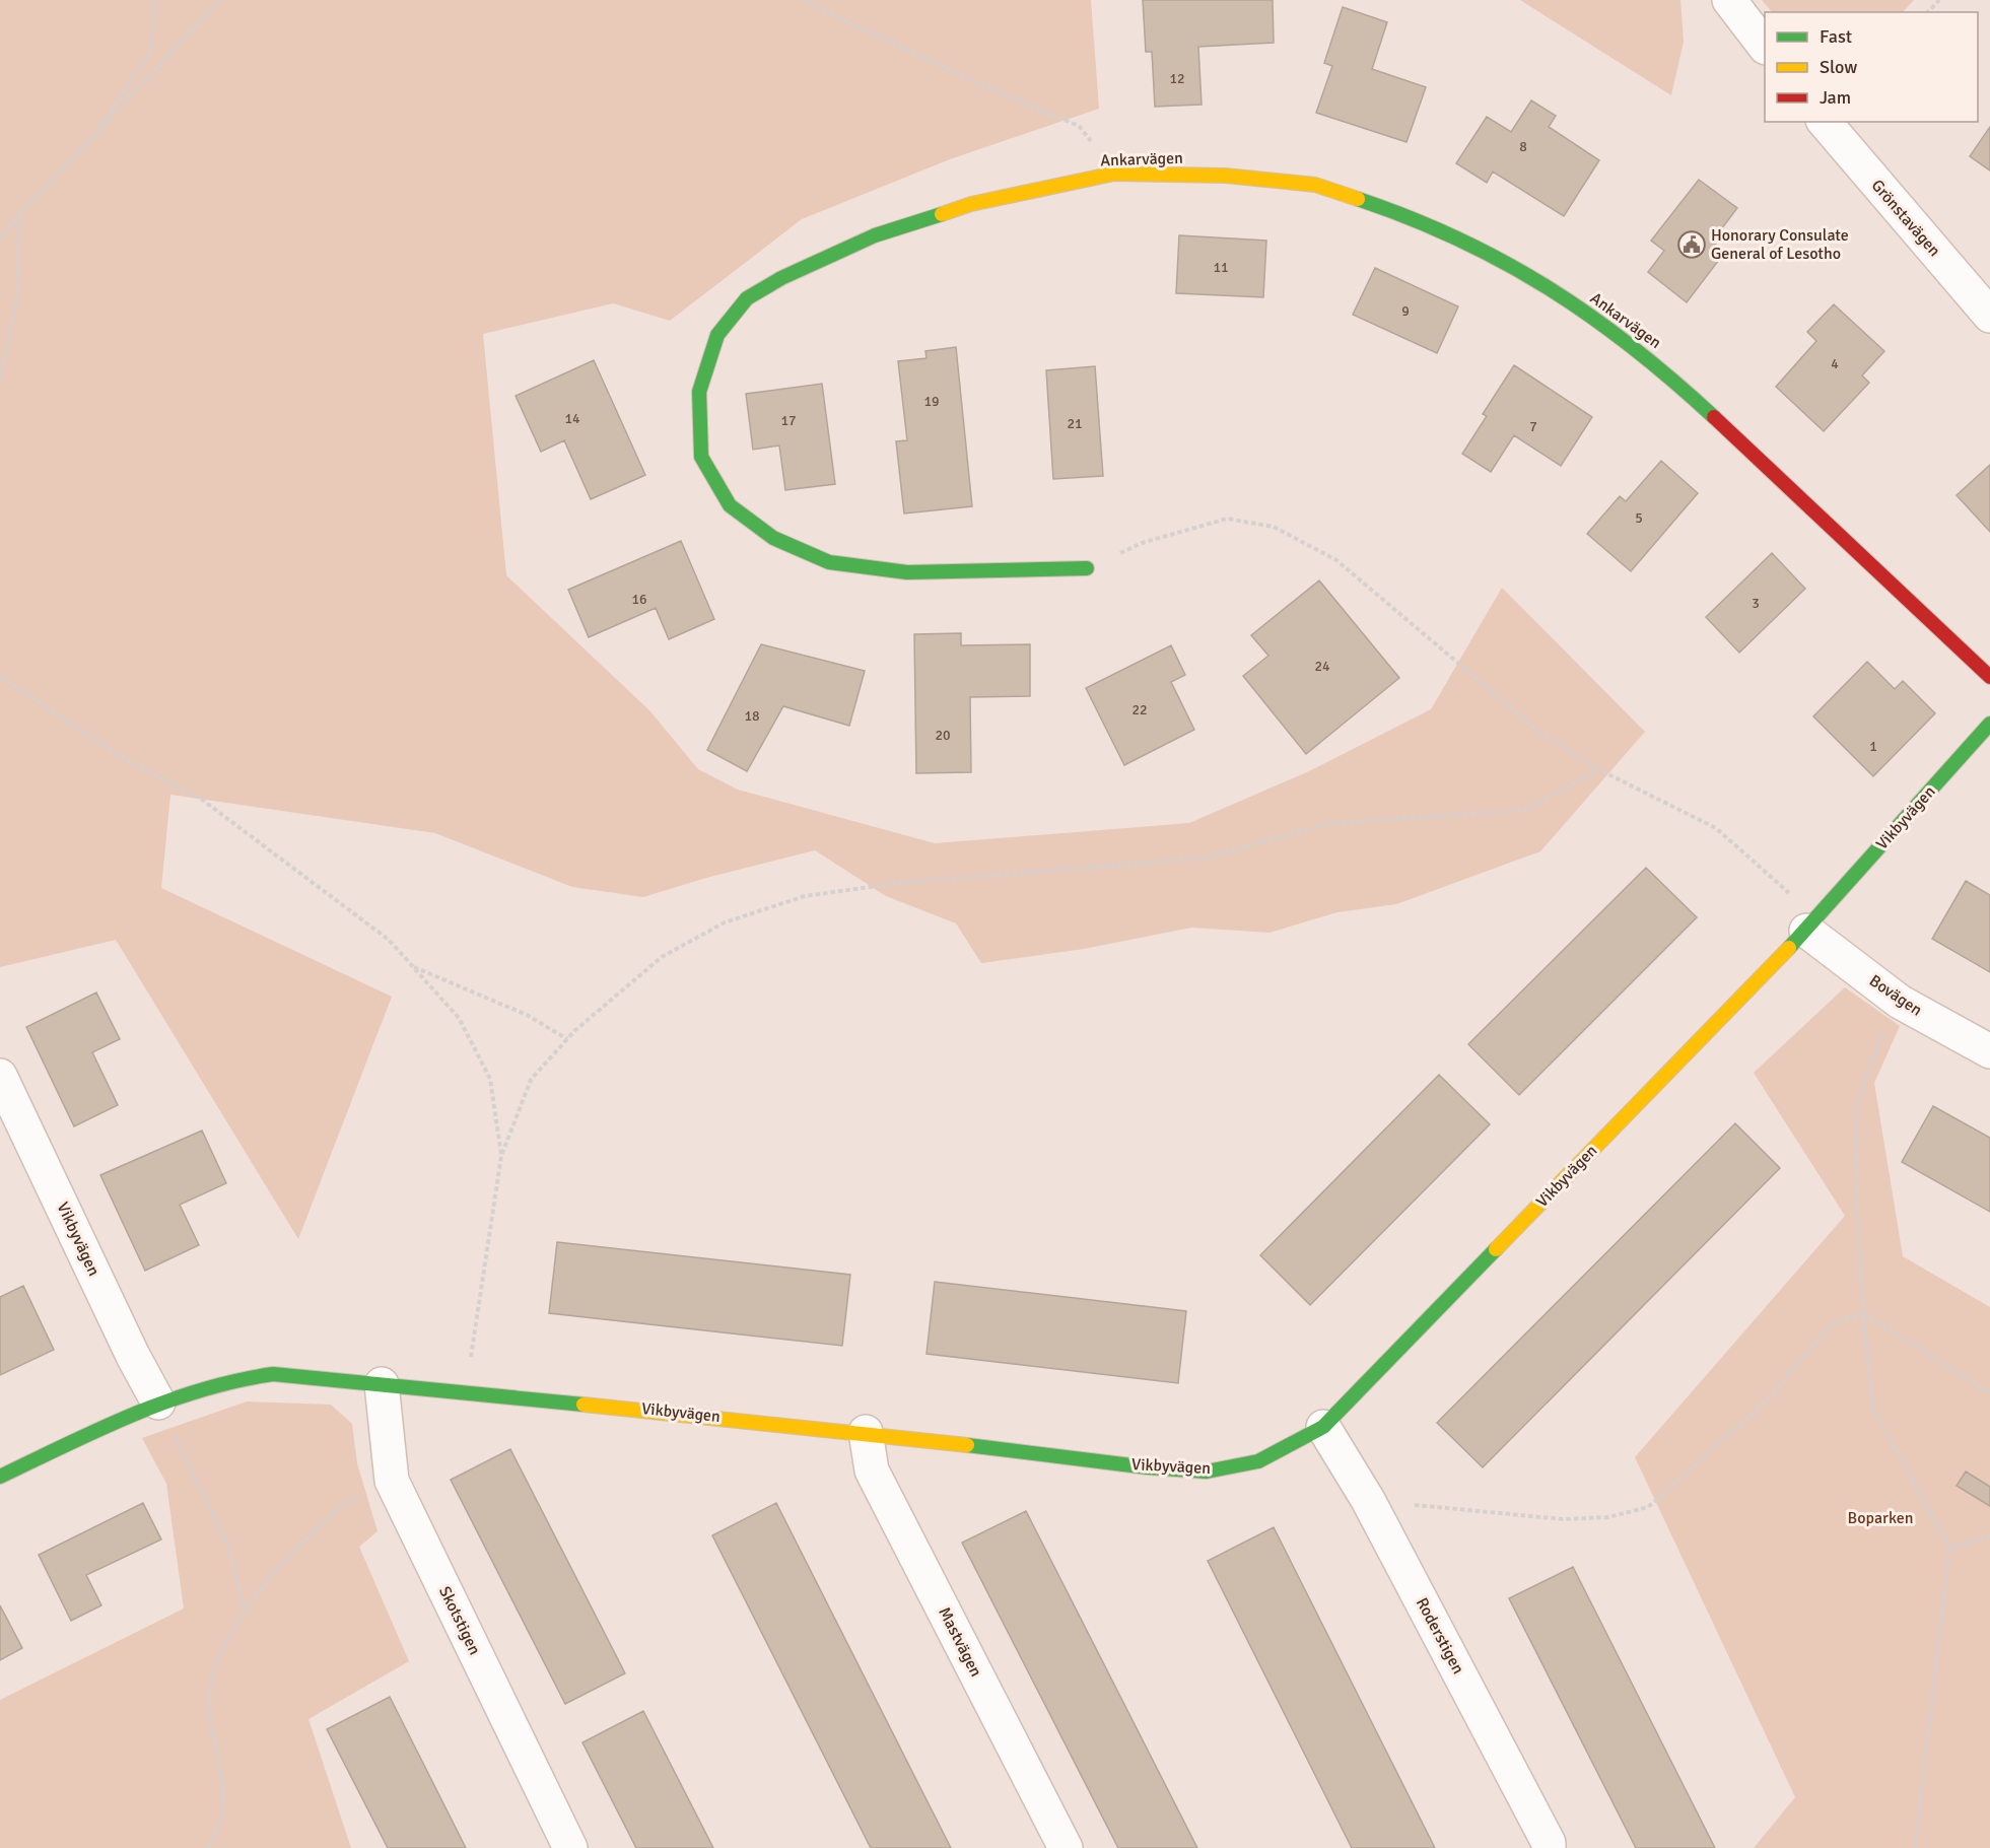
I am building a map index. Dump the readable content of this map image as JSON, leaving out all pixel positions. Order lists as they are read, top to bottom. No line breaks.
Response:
{"streets":{"street":["Ankarvägen","Grönstavägen","Vikbyvägen","Bovägen","Skotstigen","Roderstigen","Mastvägen"]},"crossings":[["Vikbyvägen","Bovägen"],["Vikbyvägen","Skotstigen"],["Vikbyvägen","Roderstigen"],["Vikbyvägen","Mastvägen"]],"parks":["Boparken"],"places":{"public building":["Honorary Consulate General of Lesotho"]},"house_numbers":["12","8","11","9","4","19","14","17","21","7","5","16","3","24","22","18","20","1"],"legend":["Fast","Slow","Jam"]}
